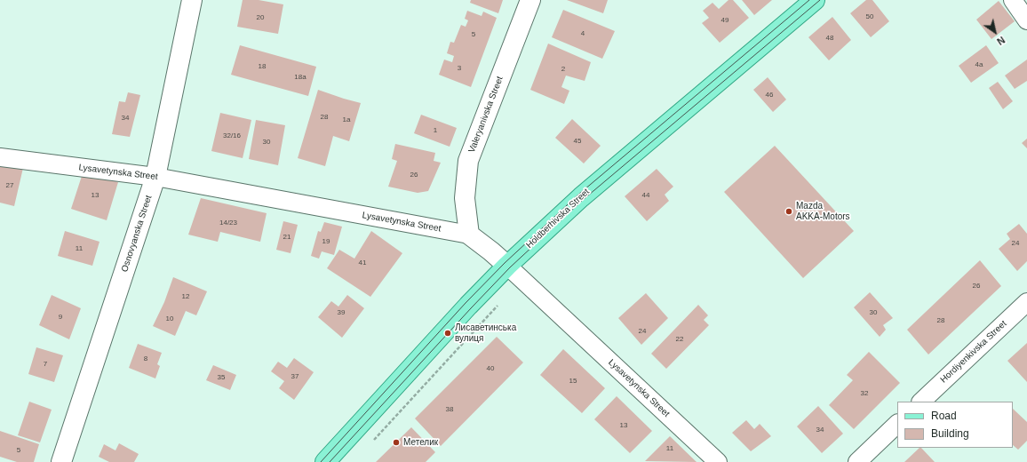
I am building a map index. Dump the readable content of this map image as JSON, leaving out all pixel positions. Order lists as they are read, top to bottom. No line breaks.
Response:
{"streets":{"main road":["Holdberhivska Street"],"street":["Valeryanivska Street","Lysavetynska Street","Osnovyanska Street","Hordiyenkivska Street"]},"crossings":[["Valeryanivska Street","Lysavetynska Street"],["Lysavetynska Street","Holdberhivska Street"],["Lysavetynska Street","Osnovyanska Street"]],"places":["Mazda AKKA-Motors","Лисаветинська вулиця","Метелик"],"house_numbers":["50","20","49","4","5","48","4а","18","3","2","18а","46","28","34","1а","1","32/16","45","30","26","27","13","44","14/23","21","19","24","11","41","26","12","39","30","9","10","28","24","22","8","7","40","37","35","15","32","38","13","34","11","5"],"legend":["Road","Building"],"north":"bottom right"}
